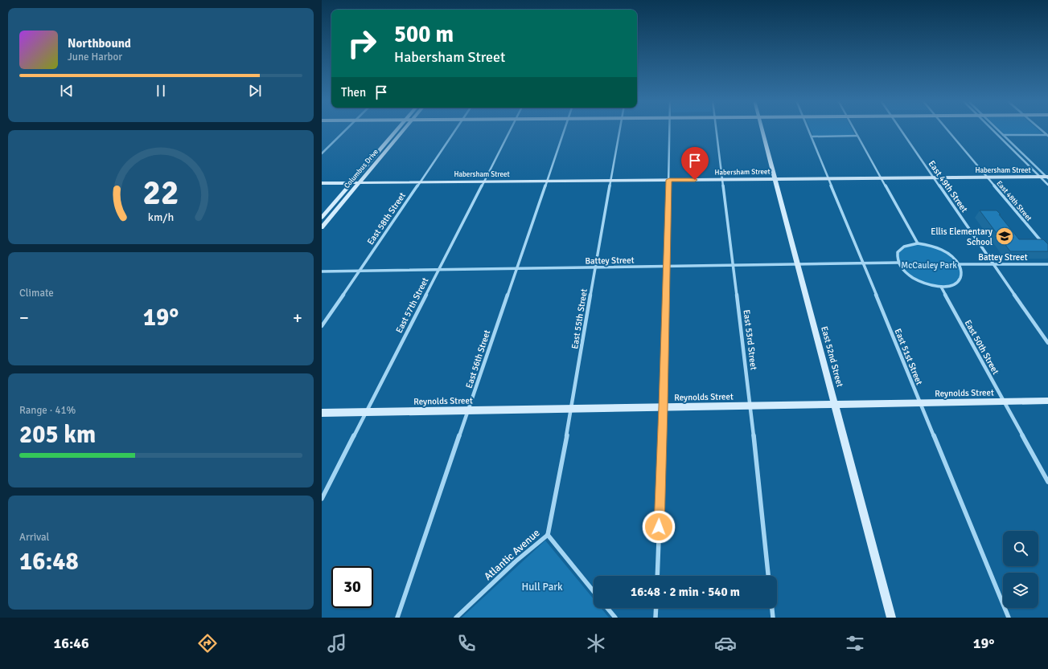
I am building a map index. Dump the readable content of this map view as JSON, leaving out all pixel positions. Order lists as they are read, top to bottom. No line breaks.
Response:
{"streets":{"street":["Columbus Drive","Habersham Street","East 49th Street","East 48th Street","East 58th Street","Battey Street","East 57th Street","East 55th Street","East 53rd Street","East 50th Street","East 52nd Street","East 51st Street","East 56th Street","Reynolds Street","Atlantic Avenue"]},"crossings":[["Columbus Drive","Habersham Street"],["Habersham Street","East 49th Street"],["Habersham Street","East 48th Street"],["Habersham Street","East 58th Street"],["Habersham Street","East 57th Street"],["Habersham Street","East 55th Street"],["Habersham Street","East 53rd Street"],["Habersham Street","East 52nd Street"],["Habersham Street","East 51st Street"],["Habersham Street","East 56th Street"],["East 49th Street","Battey Street"],["East 58th Street","Battey Street"],["Battey Street","East 57th Street"],["Battey Street","East 55th Street"],["Battey Street","East 53rd Street"],["Battey Street","East 50th Street"],["Battey Street","East 52nd Street"],["Battey Street","East 51st Street"],["Battey Street","East 56th Street"],["East 57th Street","Reynolds Street"],["East 55th Street","Reynolds Street"],["East 55th Street","Atlantic Avenue"],["East 53rd Street","Reynolds Street"],["East 50th Street","Reynolds Street"],["East 52nd Street","Reynolds Street"],["East 51st Street","Reynolds Street"],["East 56th Street","Reynolds Street"]],"parks":["McCauley Park","Hull Park"],"places":{"school or university":["Ellis Elementary School"]},"page":{"turn":["500 m","Habersham Street"],"song":["Northbound","June Harbor"],"then":"Then","tile":["Climate",["Range · 41%","205 km"],["Arrival","16:48"]],"heat":["−","19°","+"],"limit":"30","trip":"16:48 · 2 min · 540 m","tabs":["16:46","19°"],"gauge":["22","km/h"]}}
